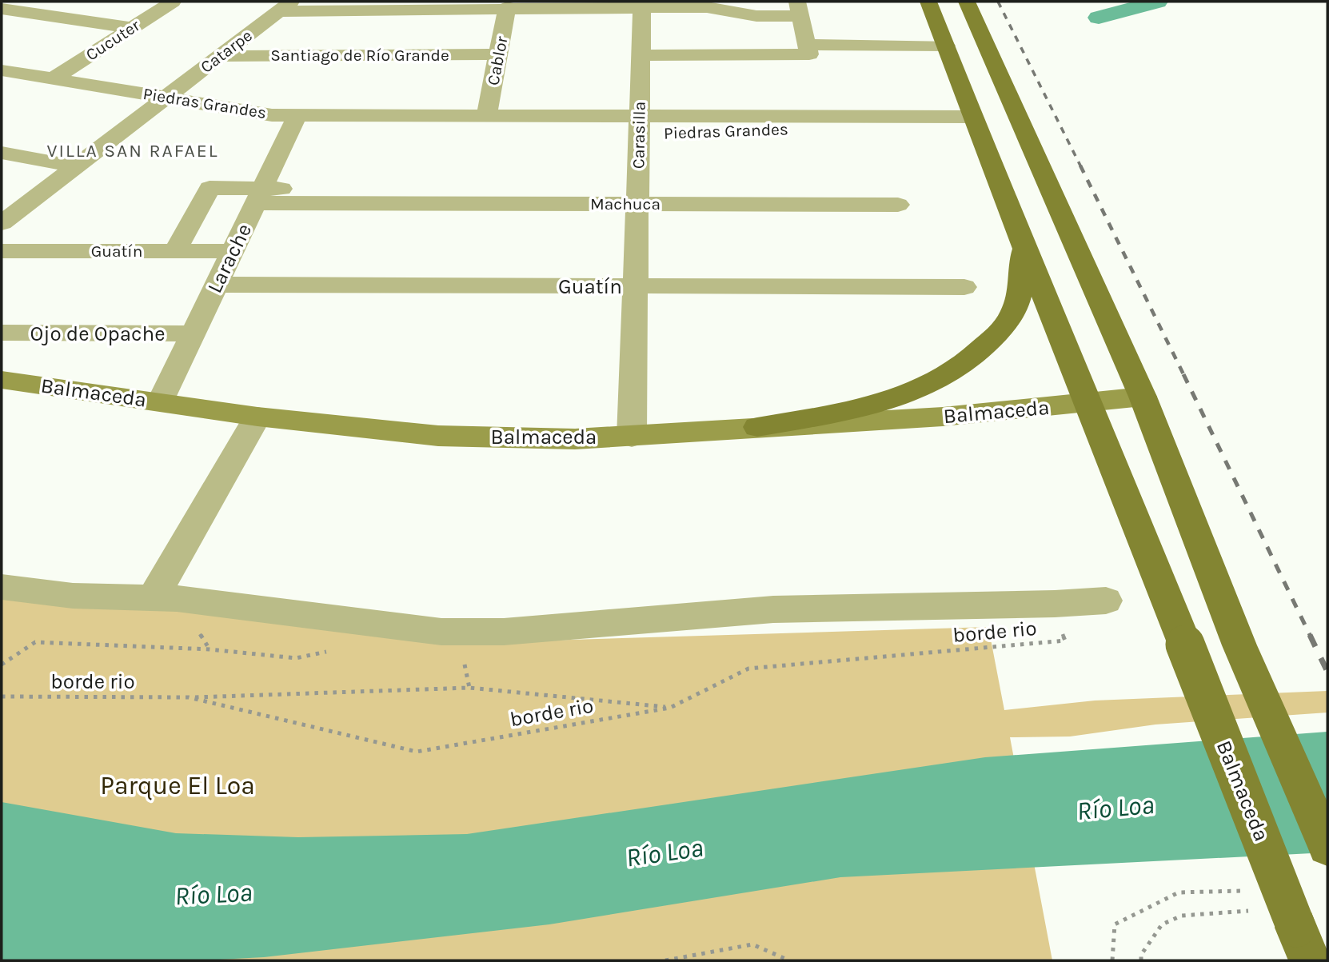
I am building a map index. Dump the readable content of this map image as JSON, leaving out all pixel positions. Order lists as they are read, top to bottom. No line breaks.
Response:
{"streets":{"main road":["Balmaceda"],"street":["Cucuter","Catarpe","Santiago de Río Grande","Cablor","Piedras Grandes","Carasilla","Machuca","Guatín","Larache","Ojo de Opache"],"path":["borde rio"]},"crossings":[["Cucuter","Piedras Grandes"],["Catarpe","Santiago de Río Grande"],["Catarpe","Piedras Grandes"],["Santiago de Río Grande","Cablor"],["Cablor","Piedras Grandes"],["Piedras Grandes","Carasilla"],["Piedras Grandes","Larache"],["Piedras Grandes","Balmaceda"],["Carasilla","Machuca"],["Carasilla","Guatín"],["Carasilla","Balmaceda"],["Machuca","Guatín"],["Machuca","Larache"],["Guatín","Larache"],["Larache","Ojo de Opache"],["Larache","Balmaceda"]],"districts":["VILLA SAN RAFAEL"],"water":["Río Loa"],"parks":["Parque El Loa"]}
